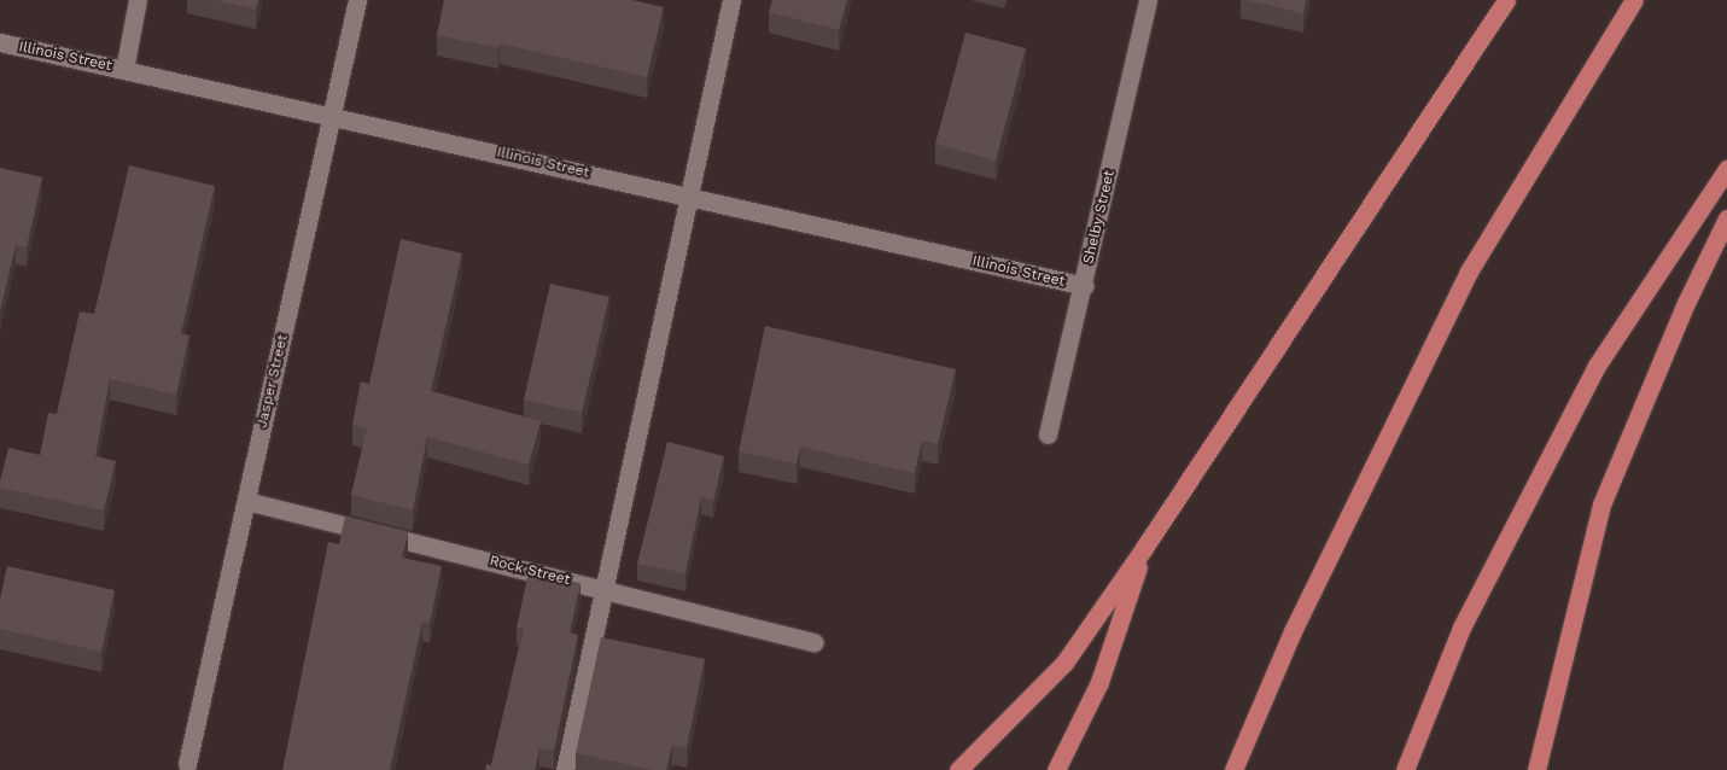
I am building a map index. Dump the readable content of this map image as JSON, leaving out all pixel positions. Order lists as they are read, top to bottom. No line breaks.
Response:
{"streets":{"street":["Illinois Street","Shelby Street","Jasper Street","Rock Street"]},"crossings":[["Illinois Street","Shelby Street"],["Illinois Street","Jasper Street"],["Jasper Street","Rock Street"]]}
